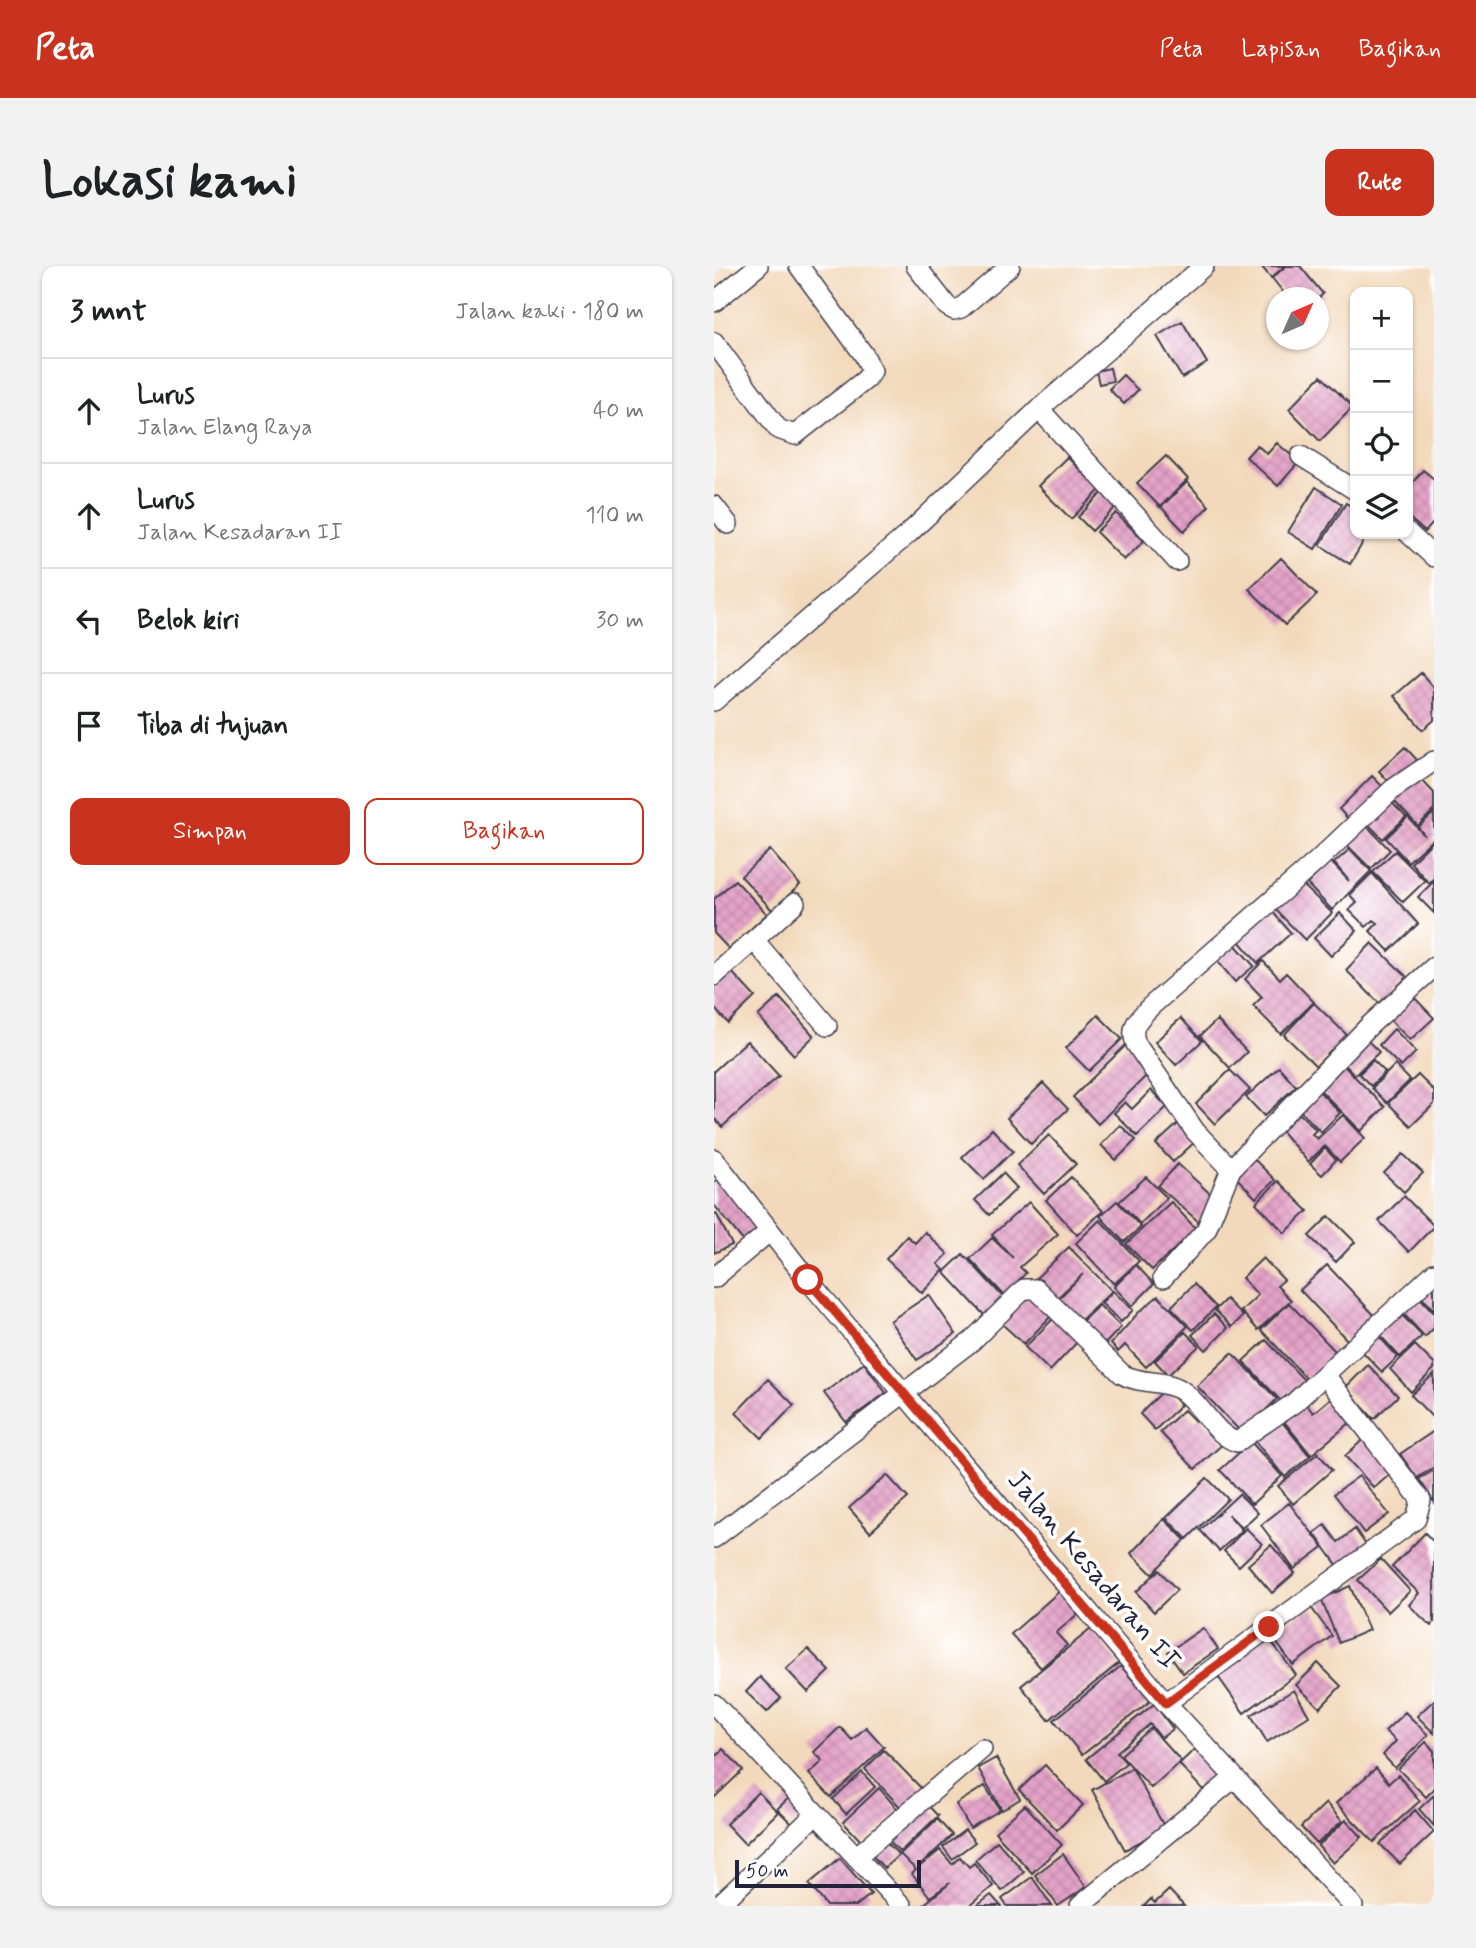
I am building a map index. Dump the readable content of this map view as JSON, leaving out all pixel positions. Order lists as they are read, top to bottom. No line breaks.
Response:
{"streets":{"street":["Jalan Kesadaran II"]},"scale_bar":"50 m","north":"top right","page":{"header":"Peta","nav":["Peta","Lapisan","Bagikan"],"buttons":["Rute",["Simpan","Bagikan"]],"title":"Lokasi kami","heading":["3 mnt","Jalan kaki · 180 m"],"map_buttons":["+","−"],"list":[["Lurus","Jalan Elang Raya","40 m"],["Lurus","Jalan Kesadaran II","110 m"],["Belok kiri","30 m"],"Tiba di tujuan"],"scale":"50 m"}}
